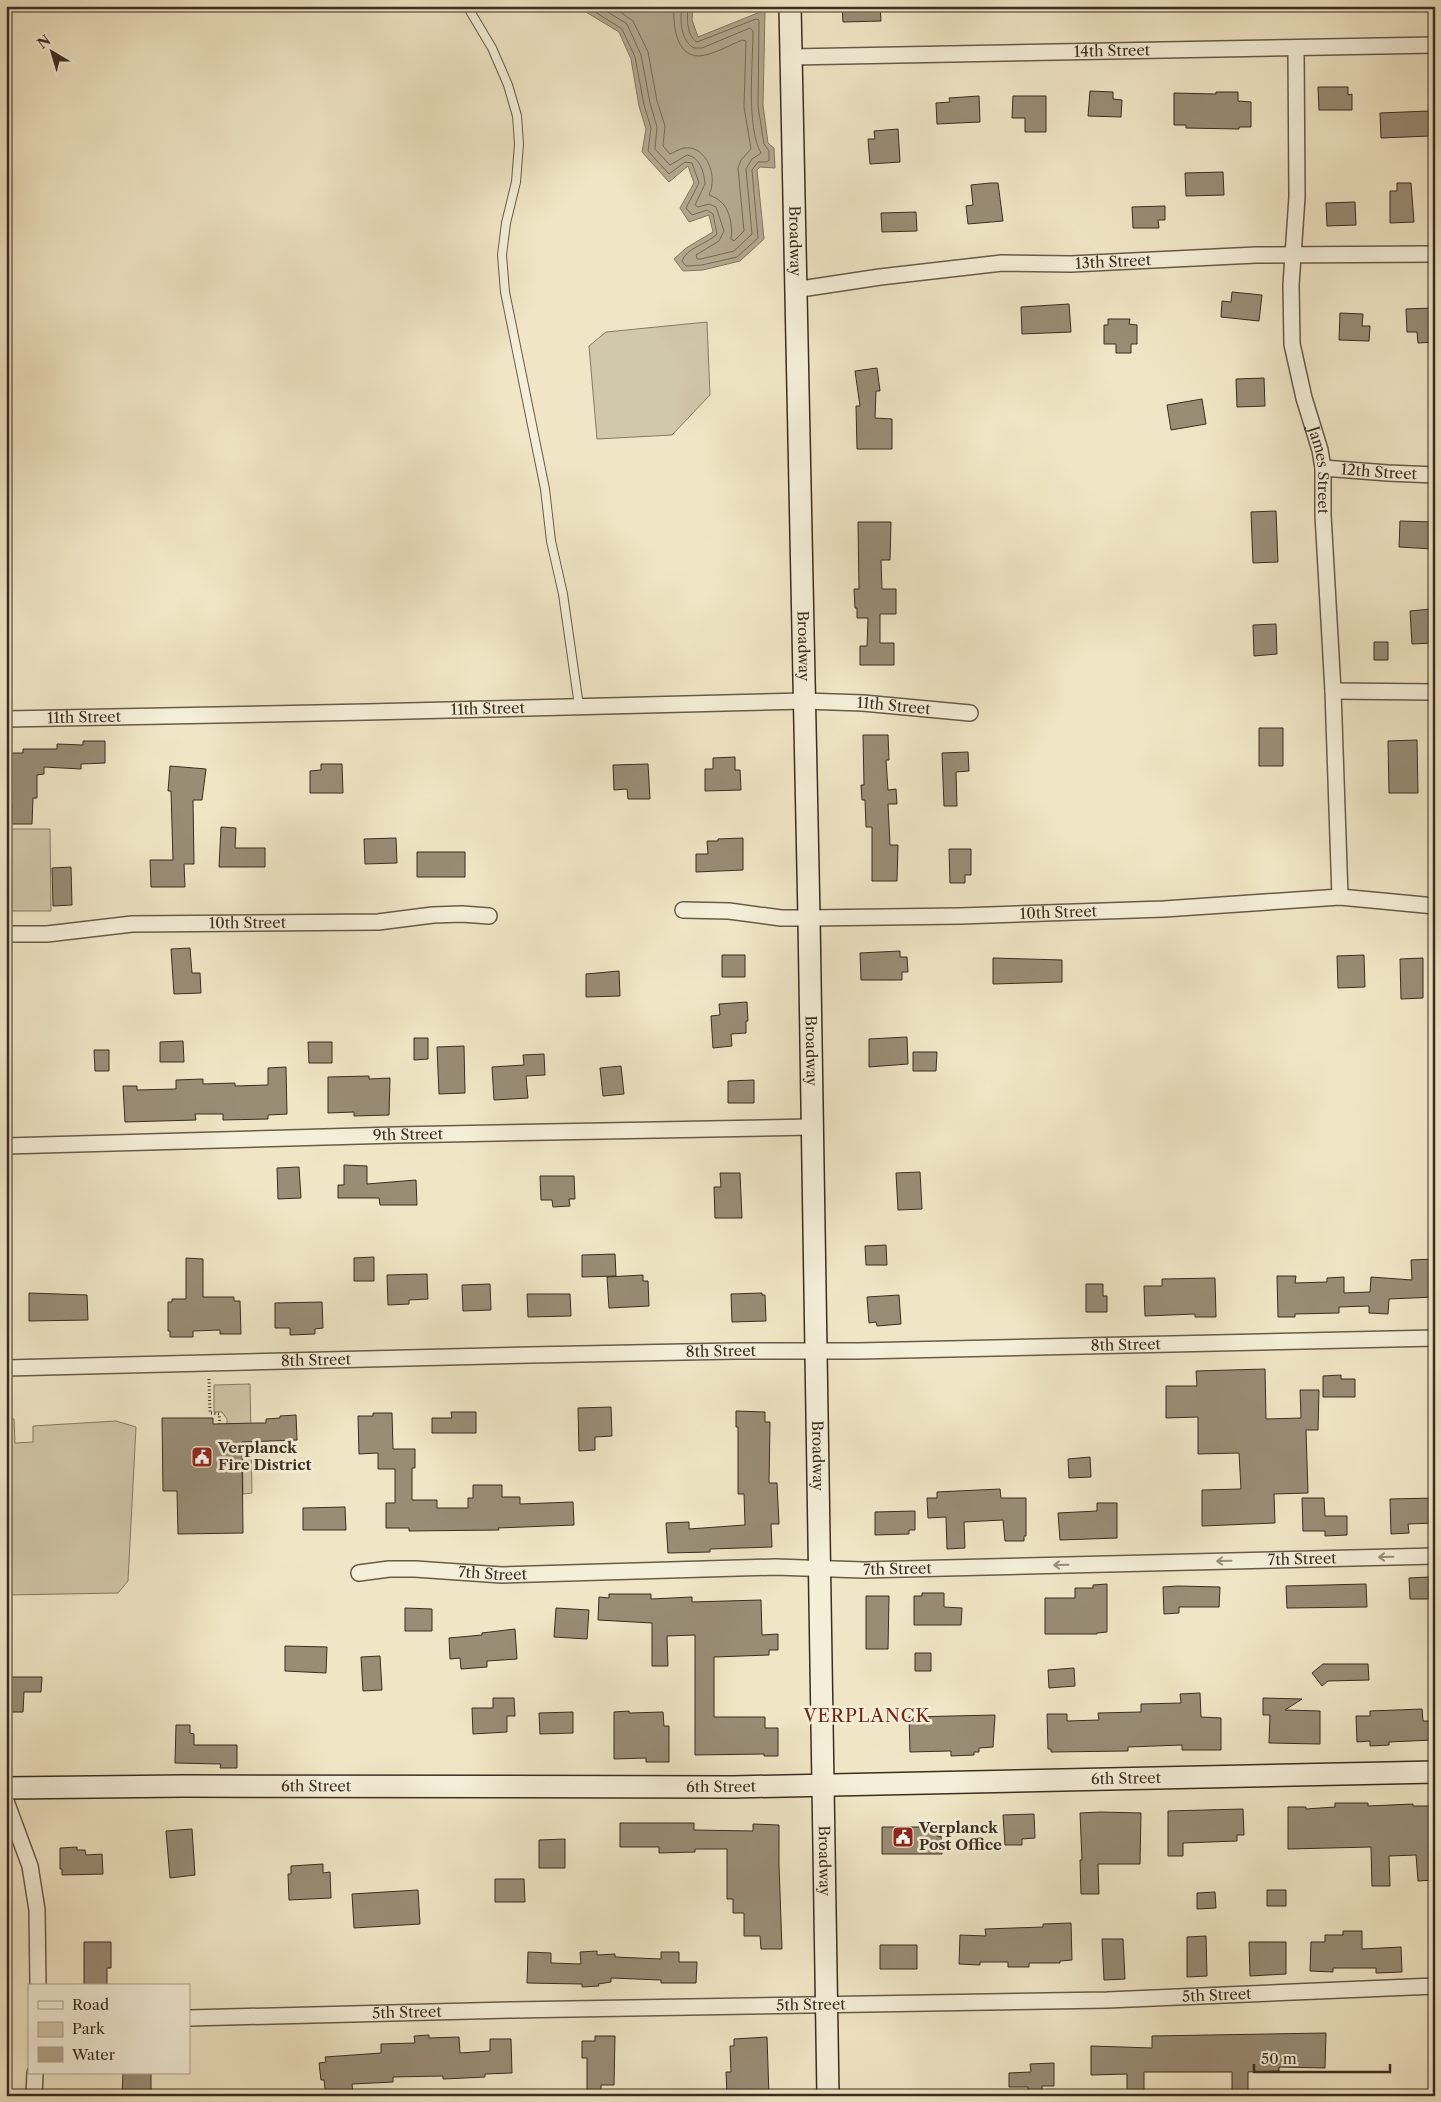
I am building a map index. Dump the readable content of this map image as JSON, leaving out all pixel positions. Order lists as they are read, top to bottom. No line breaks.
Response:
{"streets":{"street":["14th Street","Broadway","13th Street","James Street","12th Street","11th Street","10th Street","9th Street","8th Street","7th Street","6th Street","5th Street"]},"crossings":[["14th Street","Broadway"],["14th Street","James Street"],["Broadway","13th Street"],["Broadway","11th Street"],["Broadway","10th Street"],["Broadway","9th Street"],["Broadway","8th Street"],["Broadway","7th Street"],["Broadway","6th Street"],["Broadway","5th Street"],["13th Street","James Street"],["James Street","12th Street"],["James Street","10th Street"]],"one_way":["7th Street"],"districts":["VERPLANCK"],"places":{"public building":["Verplanck Fire District","Verplanck Post Office"]},"legend":["Road","Park","Water"],"scale_bar":"50 m","north":"top left"}
